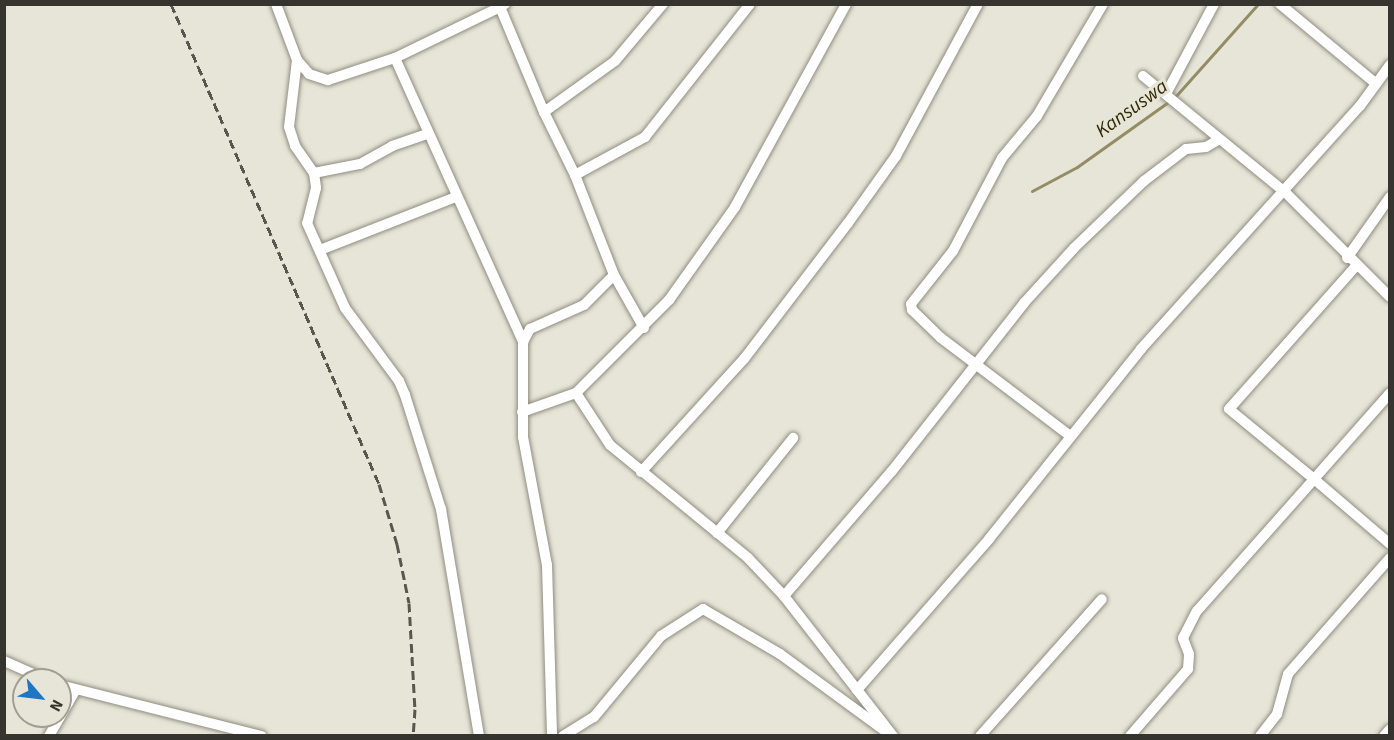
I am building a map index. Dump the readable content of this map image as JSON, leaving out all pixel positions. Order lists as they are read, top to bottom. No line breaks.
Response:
{"water":["Kansuswa"],"north":"bottom right"}
